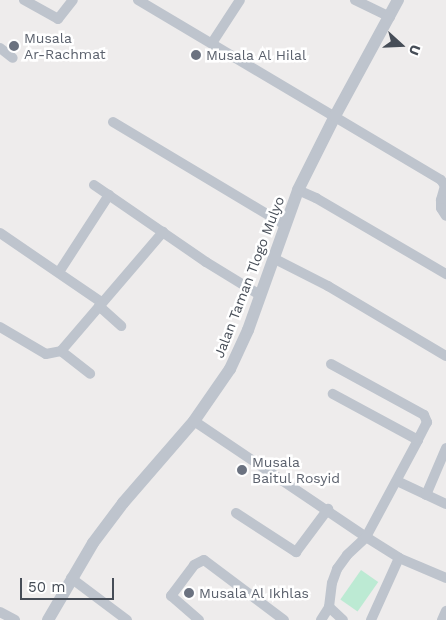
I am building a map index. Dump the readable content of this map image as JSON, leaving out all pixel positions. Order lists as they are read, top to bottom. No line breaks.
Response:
{"streets":{"street":["Jalan Taman Tlogo Mulyo"]},"places":["Musala Ar-Rachmat","Musala Al Hilal","Musala Baitul Rosyid","Musala Al Ikhlas"],"scale_bar":"50 m","north":"right"}
